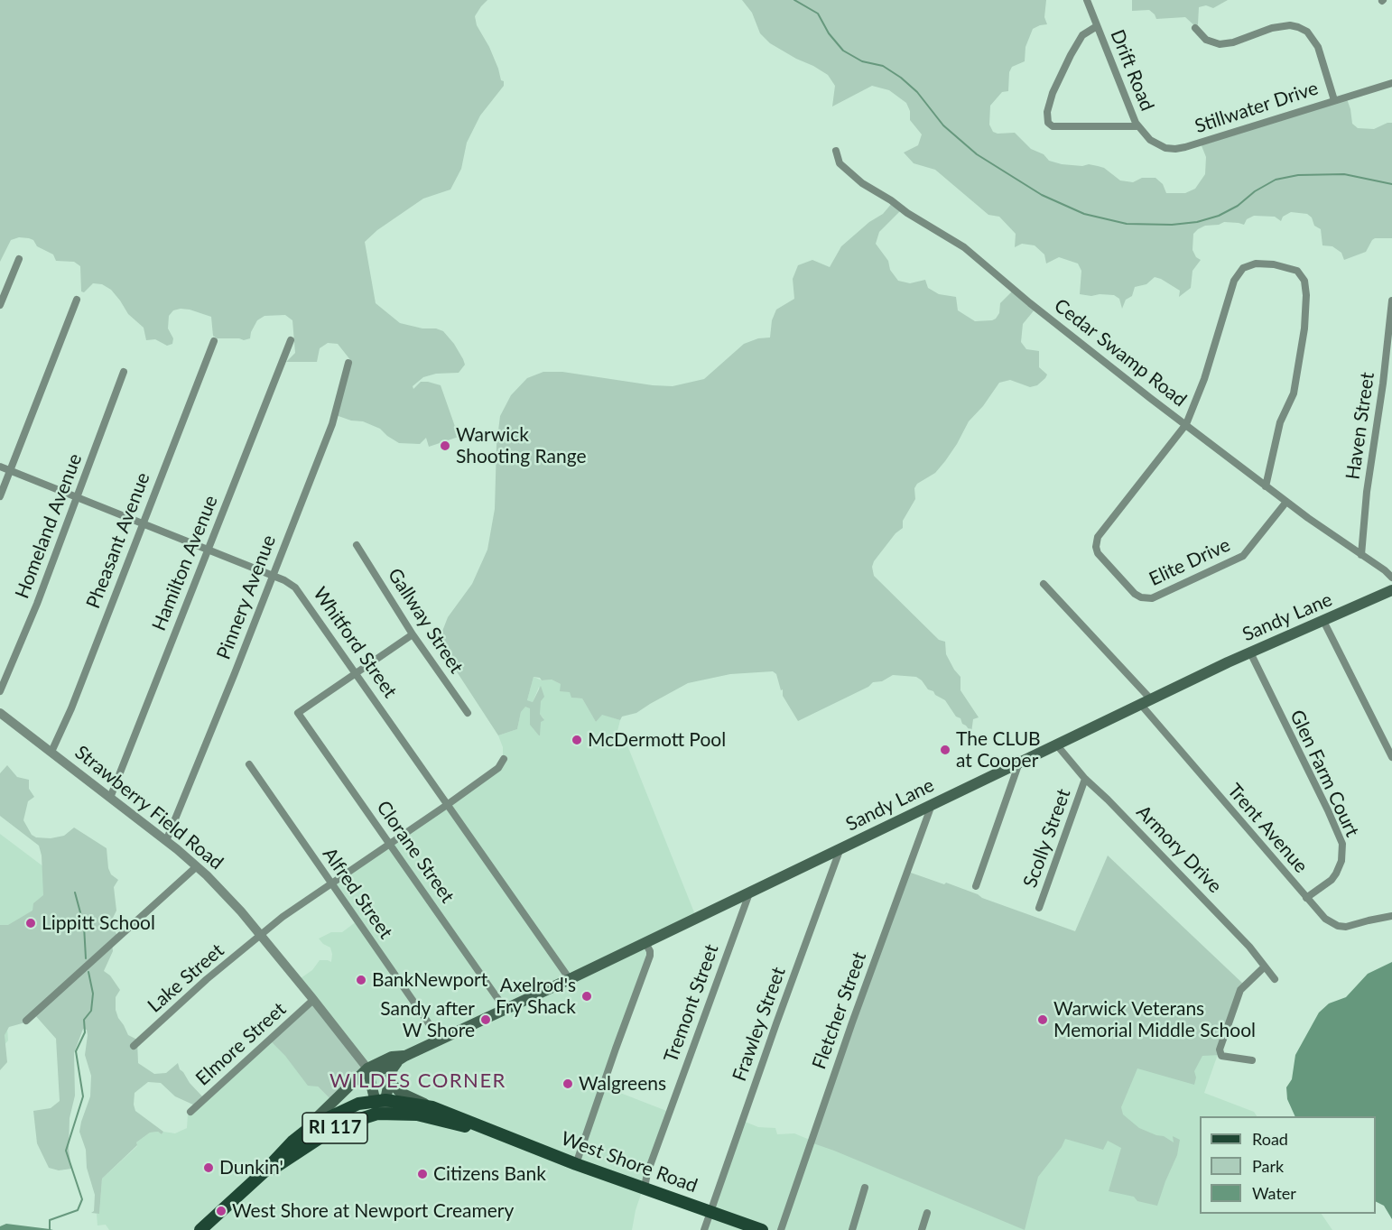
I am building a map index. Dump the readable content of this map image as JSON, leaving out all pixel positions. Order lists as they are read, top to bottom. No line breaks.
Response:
{"streets":{"main road":["Sandy Lane","RI 117","West Shore Road"],"street":["Drift Road","Stillwater Drive","Cedar Swamp Road","Haven Street","Homeland Avenue","Pheasant Avenue","Elite Drive","Hamilton Avenue","Pinnery Avenue","Gallway Street","Whitford Street","Glen Farm Court","Strawberry Field Road","Trent Avenue","Scolly Street","Armory Drive","Clorane Street","Alfred Street","Lake Street","Tremont Street","Fletcher Street","Frawley Street","Elmore Street"]},"crossings":[["Drift Road","Stillwater Drive"],["Cedar Swamp Road","Haven Street"],["Cedar Swamp Road","Elite Drive"],["Homeland Avenue","Whitford Street"],["Pheasant Avenue","Whitford Street"],["Pheasant Avenue","Strawberry Field Road"],["Hamilton Avenue","Whitford Street"],["Hamilton Avenue","Strawberry Field Road"],["Pinnery Avenue","Whitford Street"],["Pinnery Avenue","Strawberry Field Road"],["Sandy Lane","Whitford Street"],["Sandy Lane","Glen Farm Court"],["Sandy Lane","Strawberry Field Road"],["Sandy Lane","Trent Avenue"],["Sandy Lane","Armory Drive"],["Sandy Lane","Clorane Street"],["Sandy Lane","Alfred Street"],["Sandy Lane","Tremont Street"],["Sandy Lane","Fletcher Street"],["Sandy Lane","Frawley Street"],["Sandy Lane","West Shore Road"],["Whitford Street","Clorane Street"],["Whitford Street","Lake Street"],["Glen Farm Court","Trent Avenue"],["Strawberry Field Road","Lake Street"],["Strawberry Field Road","Elmore Street"],["Scolly Street","Armory Drive"],["Clorane Street","Lake Street"],["Alfred Street","Lake Street"],["Tremont Street","West Shore Road"],["Frawley Street","West Shore Road"]],"districts":["WILDES CORNER"],"places":["Warwick Shooting Range","McDermott Pool","The CLUB at Cooper","Lippitt School","BankNewport","Axelrod's Fry Shack","Sandy after W Shore","Warwick Veterans Memorial Middle School","Walgreens","Dunkin'","Citizens Bank","West Shore at Newport Creamery"],"legend":["Road","Park","Water"]}
